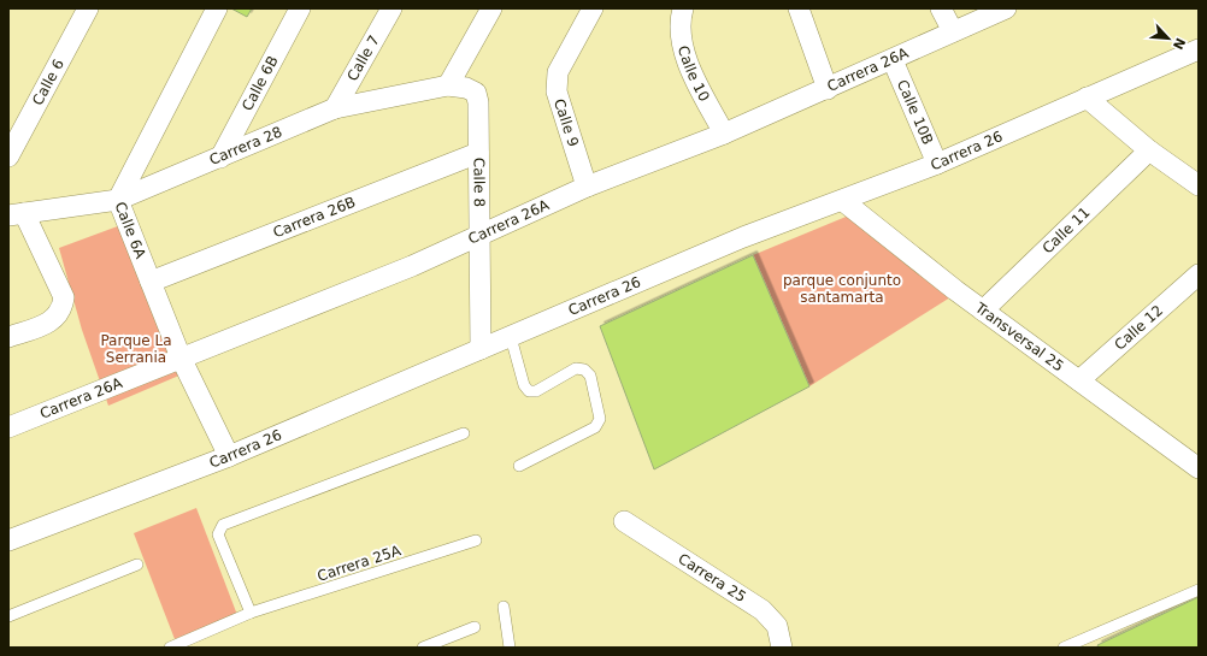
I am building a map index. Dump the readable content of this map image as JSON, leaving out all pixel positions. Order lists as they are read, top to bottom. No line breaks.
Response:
{"streets":{"street":["Calle 7","Carrera 26A","Calle 10","Calle 6","Calle 6B","Calle 10B","Calle 9","Carrera 28","Carrera 26","Calle 8","Carrera 26B","Calle 6A","Calle 11","Calle 12","Transversal 25","Carrera 25"],"lane":["Carrera 25A"]},"crossings":[["Calle 7","Carrera 28"],["Carrera 26A","Calle 10"],["Carrera 26A","Calle 10B"],["Carrera 26A","Calle 9"],["Carrera 26A","Calle 8"],["Carrera 26A","Calle 6A"],["Calle 6B","Carrera 28"],["Calle 10B","Carrera 26"],["Carrera 28","Calle 8"],["Carrera 28","Calle 6A"],["Carrera 26","Calle 8"],["Carrera 26","Calle 6A"],["Carrera 26","Transversal 25"],["Calle 8","Carrera 26B"],["Carrera 26B","Calle 6A"],["Calle 11","Transversal 25"],["Calle 12","Transversal 25"]],"parks":["parque conjunto santamarta","Parque La Serrania"],"north":"bottom right"}
